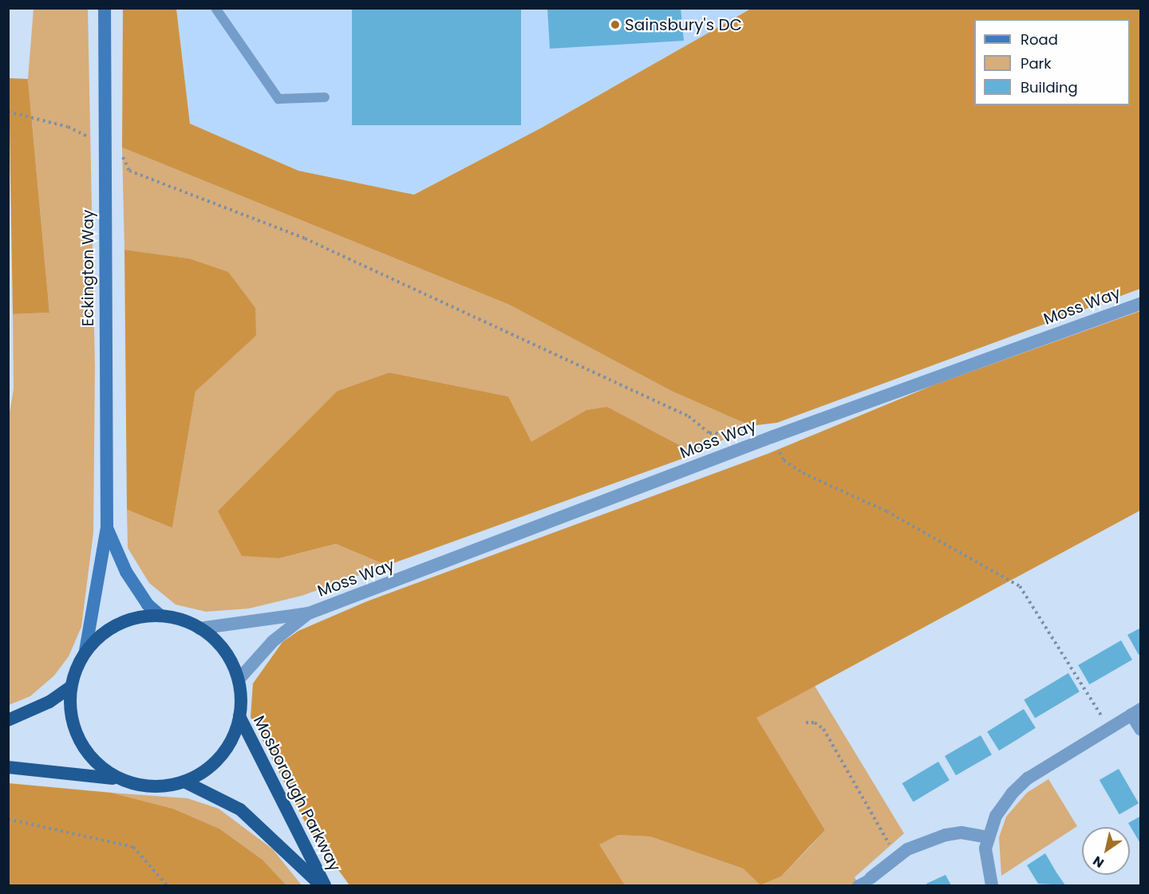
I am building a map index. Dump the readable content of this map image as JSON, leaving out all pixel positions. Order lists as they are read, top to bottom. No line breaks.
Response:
{"streets":{"highway":["Mosborough Parkway"],"main road":["Eckington Way"],"street":["Moss Way"]},"crossings":[["Eckington Way","Moss Way"],["Eckington Way","Mosborough Parkway"],["Moss Way","Mosborough Parkway"]],"places":["Sainsbury's DC"],"legend":["Road","Park","Building"],"north":"bottom left"}
